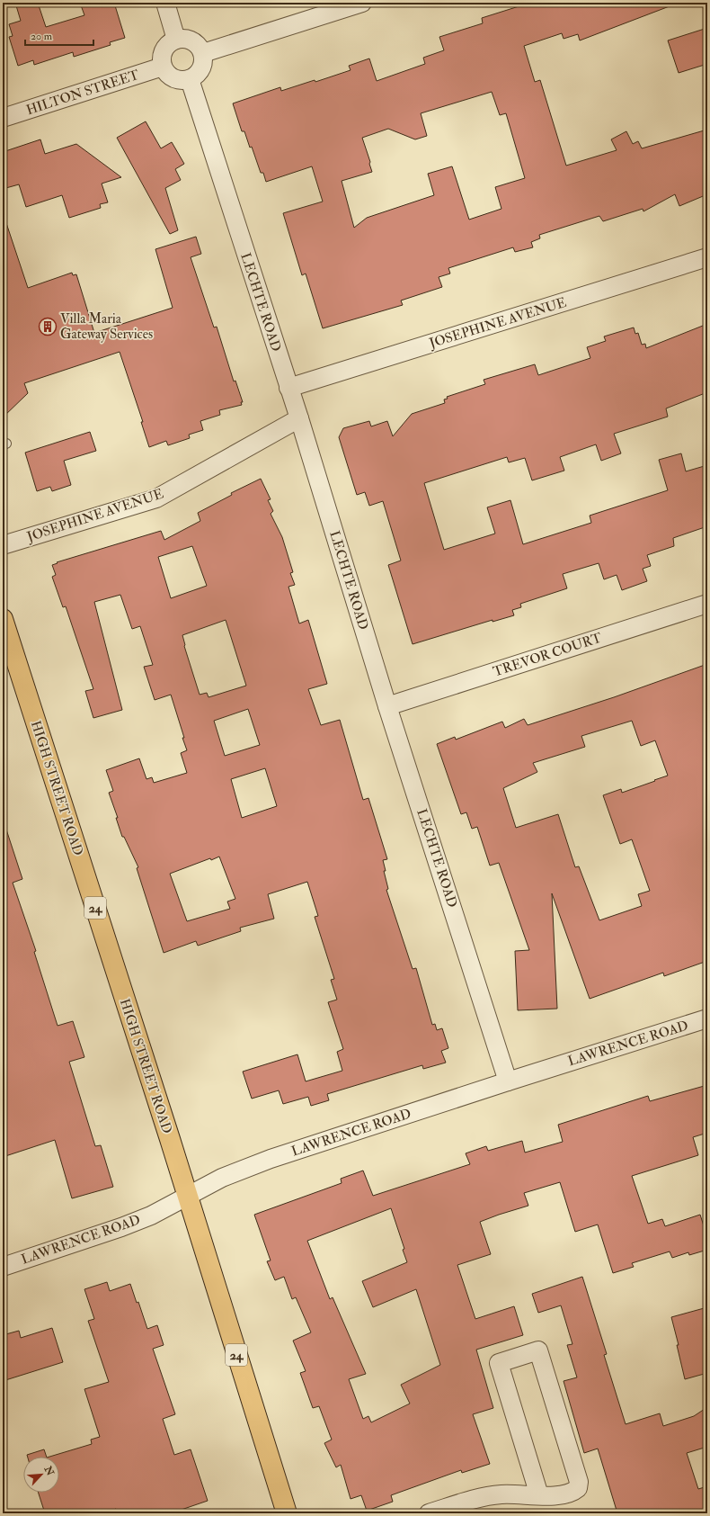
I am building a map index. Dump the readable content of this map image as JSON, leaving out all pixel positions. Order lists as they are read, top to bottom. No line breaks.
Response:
{"streets":{"main road":["HIGH STREET ROAD","24"],"street":["HILTON STREET","LECHTE ROAD","JOSEPHINE AVENUE","TREVOR COURT","LAWRENCE ROAD"]},"crossings":[["HILTON STREET","LECHTE ROAD"],["LECHTE ROAD","JOSEPHINE AVENUE"],["LECHTE ROAD","TREVOR COURT"],["LECHTE ROAD","LAWRENCE ROAD"],["HIGH STREET ROAD","LAWRENCE ROAD"]],"places":{"building":["Villa Maria Gateway Services"]},"scale_bar":"20 m","north":"top right"}
